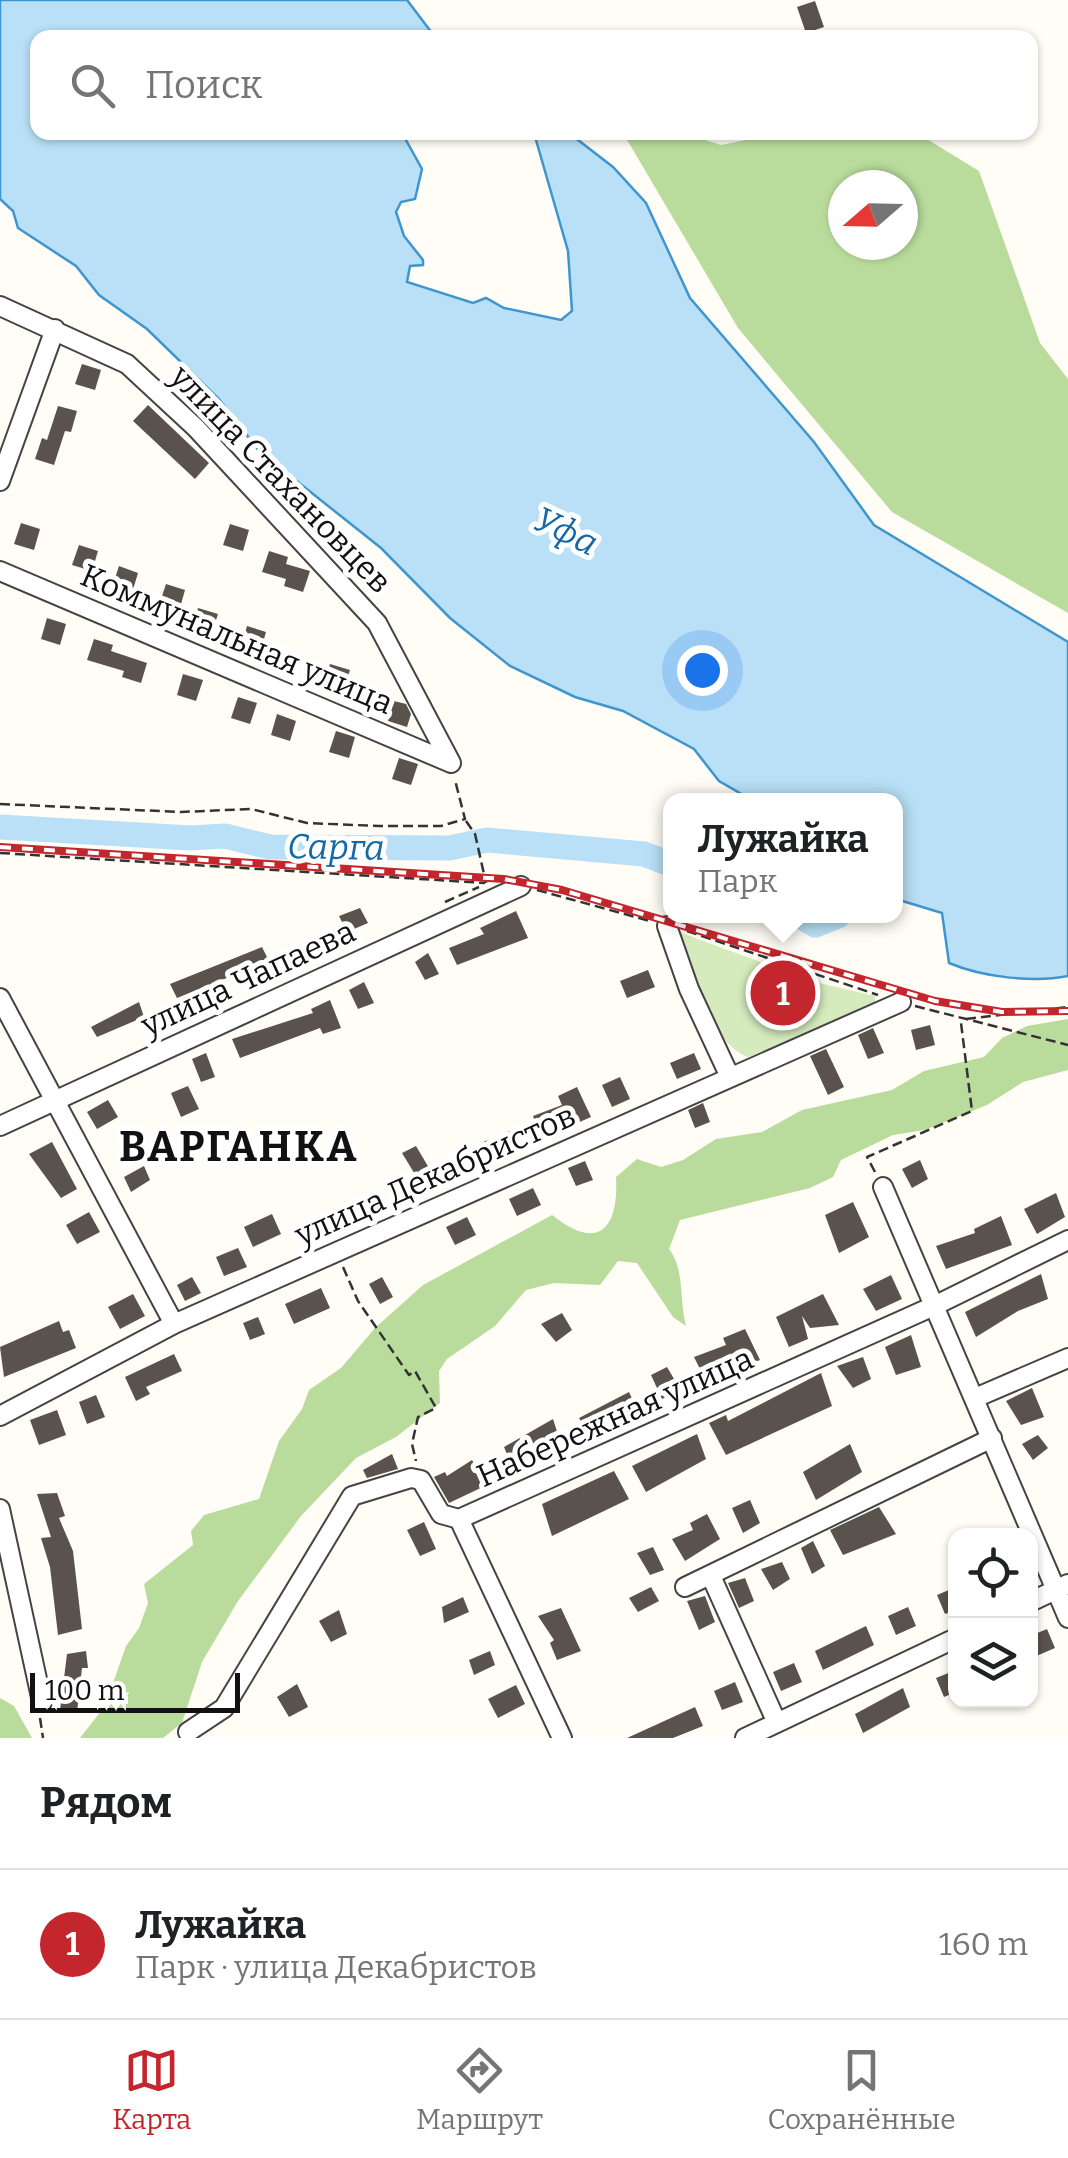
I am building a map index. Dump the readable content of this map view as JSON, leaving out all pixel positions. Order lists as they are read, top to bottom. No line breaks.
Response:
{"streets":{"street":["улица Стахановцев","Коммунальная улица","улица Чапаева","улица Декабристов","Набережная улица"]},"crossings":[["улица Стахановцев","Коммунальная улица"]],"districts":["ВАРГАНКА"],"water":["Уфа","Сарга"],"scale_bar":"100 m","north":"left","page":{"search":"Поиск","popup":["Лужайка","Парк"],"pins":"1","scale":"100 m","heading":"Рядом","list":[{"mark":"1","name":"Лужайка","note":"Парк · улица Декабристов","value":"160 m"}],"nav":["Карта","Маршрут","Сохранённые"]}}
